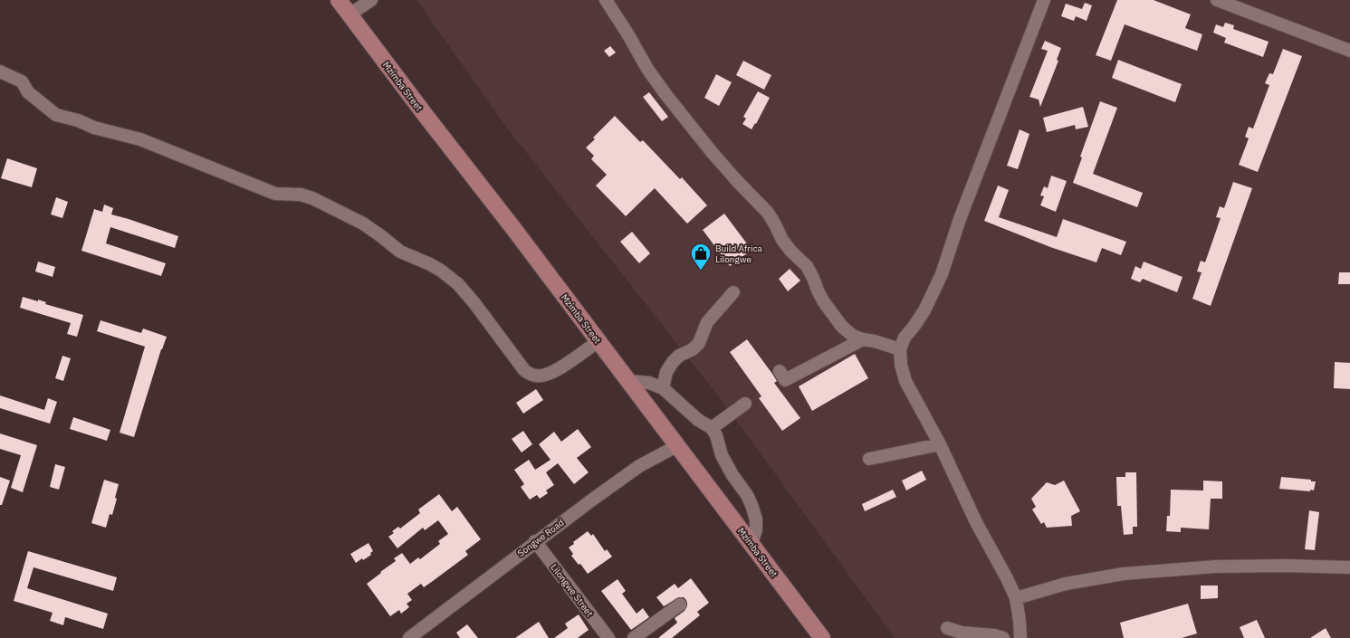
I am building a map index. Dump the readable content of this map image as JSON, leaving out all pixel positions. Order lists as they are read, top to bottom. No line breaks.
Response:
{"streets":{"main road":["Mzimba Street"],"street":["Songwe Road","Lilongwe Street"]},"crossings":[["Mzimba Street","Songwe Road"],["Songwe Road","Lilongwe Street"]],"places":{"shop":["Build Africa Lilongwe"]}}
